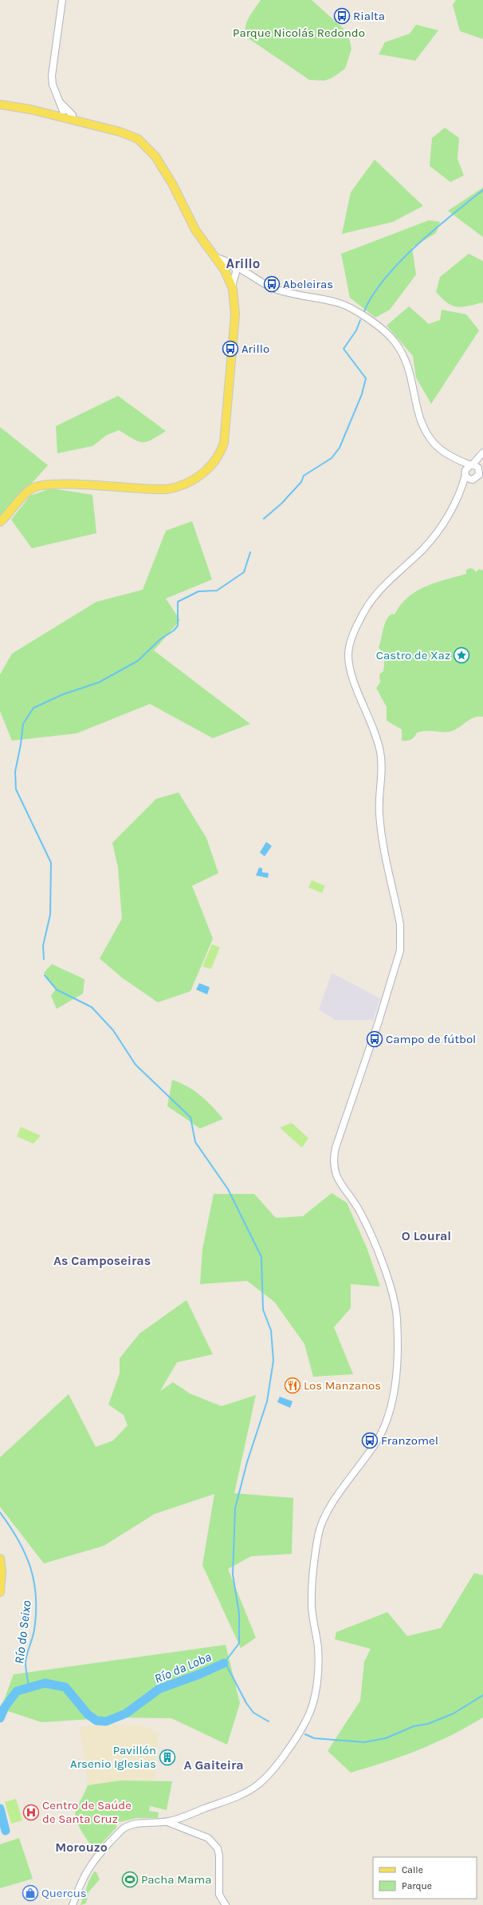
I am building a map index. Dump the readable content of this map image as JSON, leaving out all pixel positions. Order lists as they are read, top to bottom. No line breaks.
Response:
{"districts":["Arillo","O Loural","As Camposeiras","A Gaiteira","Morouzo"],"water":["Río do Seixo","Río da Loba"],"parks":["Parque Nicolás Redondo"],"places":{"bus stop":["Rialta","Abeleiras","Arillo","Campo de fútbol","Franzomel"],"place":["Castro de Xaz"],"restaurant":["Los Manzanos"],"building":["Pavillón Arsenio Iglesias"],"hospital":["Centro de Saúde de Santa Cruz"],"sports":["Pacha Mama"],"shop":["Quercus"]},"legend":["Calle","Parque"]}
